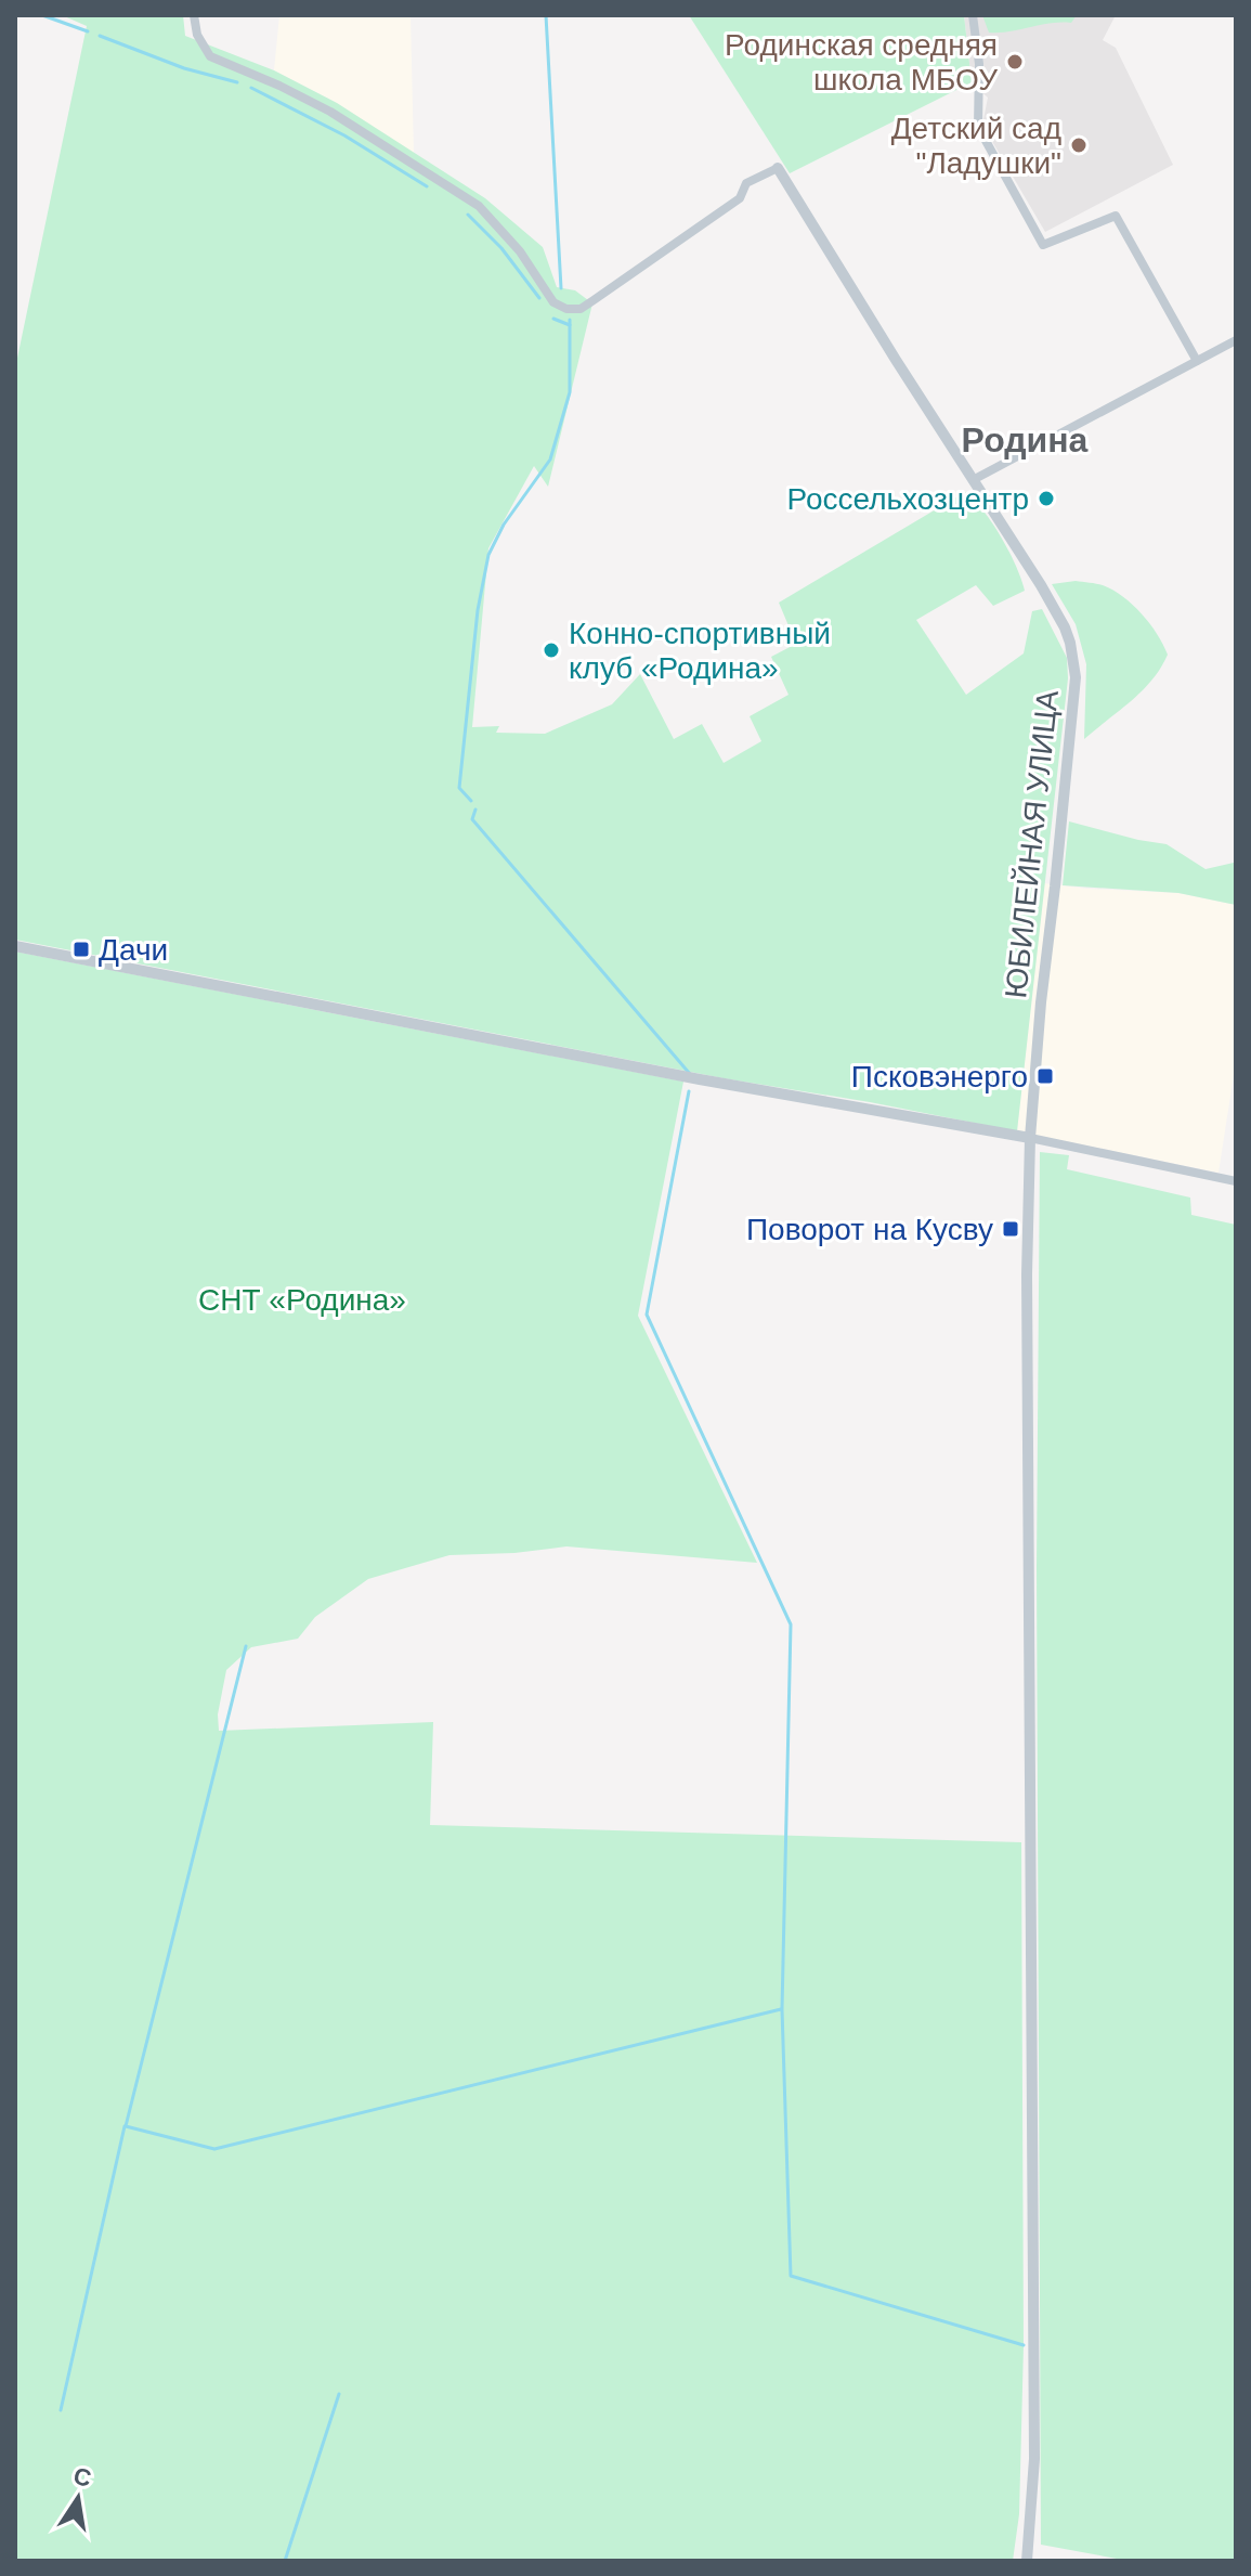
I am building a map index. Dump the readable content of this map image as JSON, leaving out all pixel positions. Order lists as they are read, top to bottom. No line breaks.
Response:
{"streets":{"street":["ЮБИЛЕЙНАЯ УЛИЦА"]},"districts":["Родина"],"parks":["СНТ «Родина»"],"places":{"other":["Родинская средняя школа МБОУ","Детский сад \"Ладушки\"","Россельхозцентр","Конно-спортивный клуб «Родина»"],"transit":["Дачи","Псковэнерго","Поворот на Кусву"]},"north":"top"}
